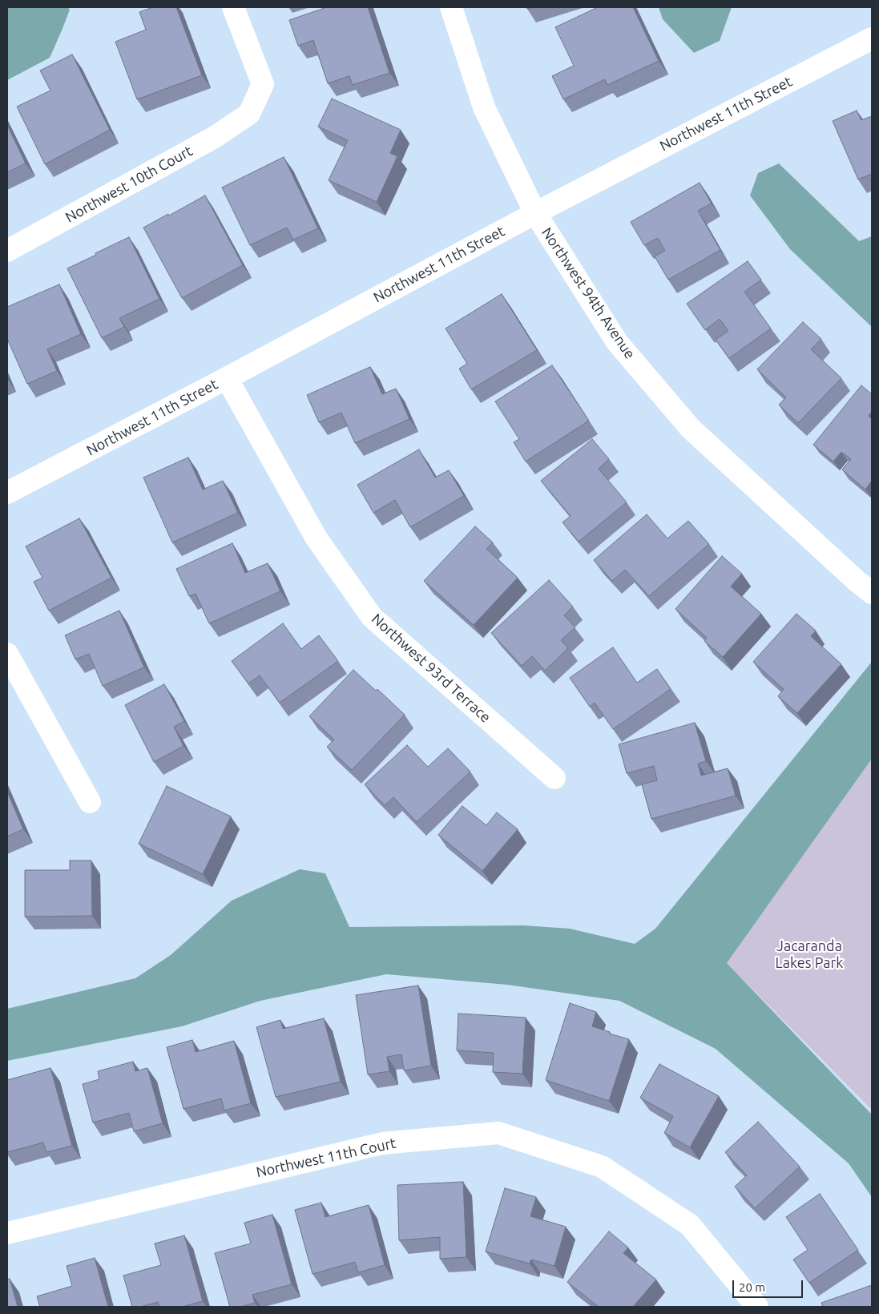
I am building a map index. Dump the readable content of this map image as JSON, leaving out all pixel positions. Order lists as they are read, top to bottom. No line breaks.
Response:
{"streets":{"street":["Northwest 11th Street","Northwest 10th Court","Northwest 94th Avenue","Northwest 93rd Terrace","Northwest 11th Court"]},"crossings":[["Northwest 11th Street","Northwest 94th Avenue"],["Northwest 11th Street","Northwest 93rd Terrace"]],"parks":["Jacaranda Lakes Park"],"scale_bar":"20 m"}
